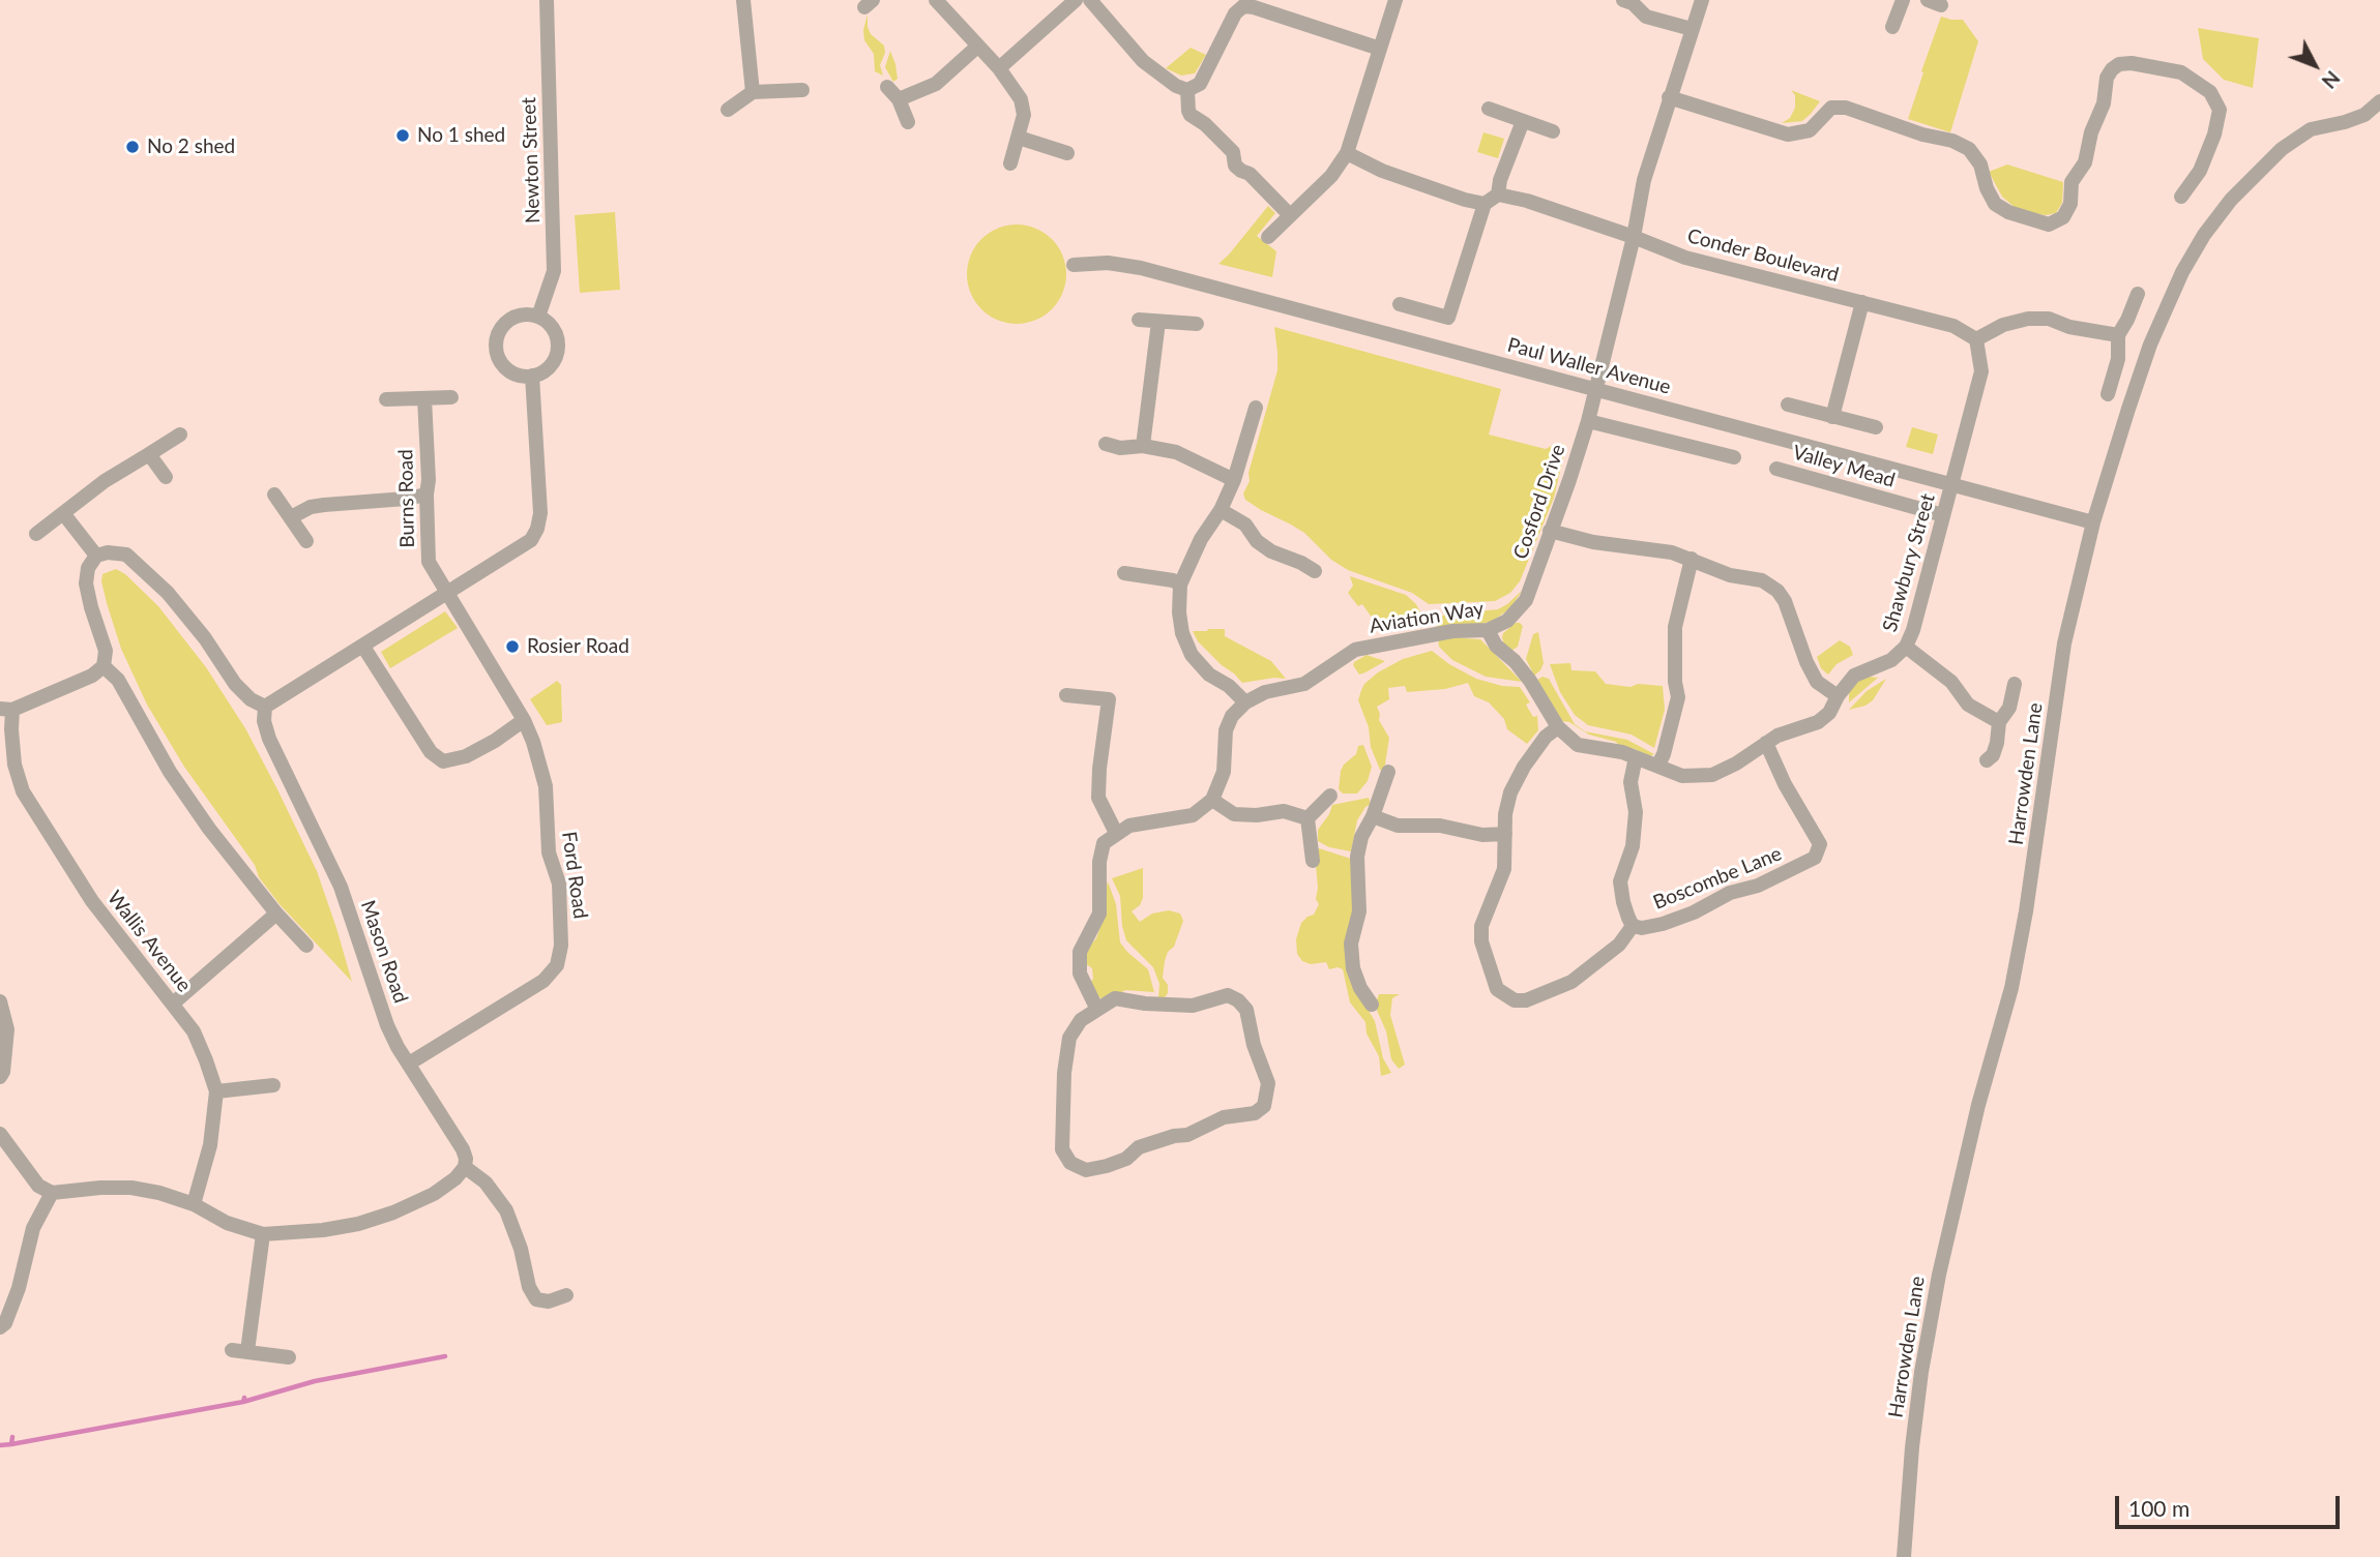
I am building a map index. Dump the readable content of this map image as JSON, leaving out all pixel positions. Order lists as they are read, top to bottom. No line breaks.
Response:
{"streets":{"street":["Newton Street","Conder Boulevard","Paul Waller Avenue","Valley Mead","Burns Road","Cosford Drive","Shawbury Street","Aviation Way","Harrowden Lane","Ford Road","Boscombe Lane","Wallis Avenue","Mason Road"]},"crossings":[["Conder Boulevard","Cosford Drive"],["Conder Boulevard","Shawbury Street"],["Paul Waller Avenue","Cosford Drive"],["Paul Waller Avenue","Shawbury Street"],["Paul Waller Avenue","Harrowden Lane"],["Valley Mead","Shawbury Street"],["Burns Road","Ford Road"],["Cosford Drive","Aviation Way"],["Shawbury Street","Aviation Way"],["Shawbury Street","Boscombe Lane"],["Ford Road","Mason Road"]],"places":["No 1 shed","No 2 shed","Rosier Road"],"scale_bar":"100 m","north":"bottom right"}
